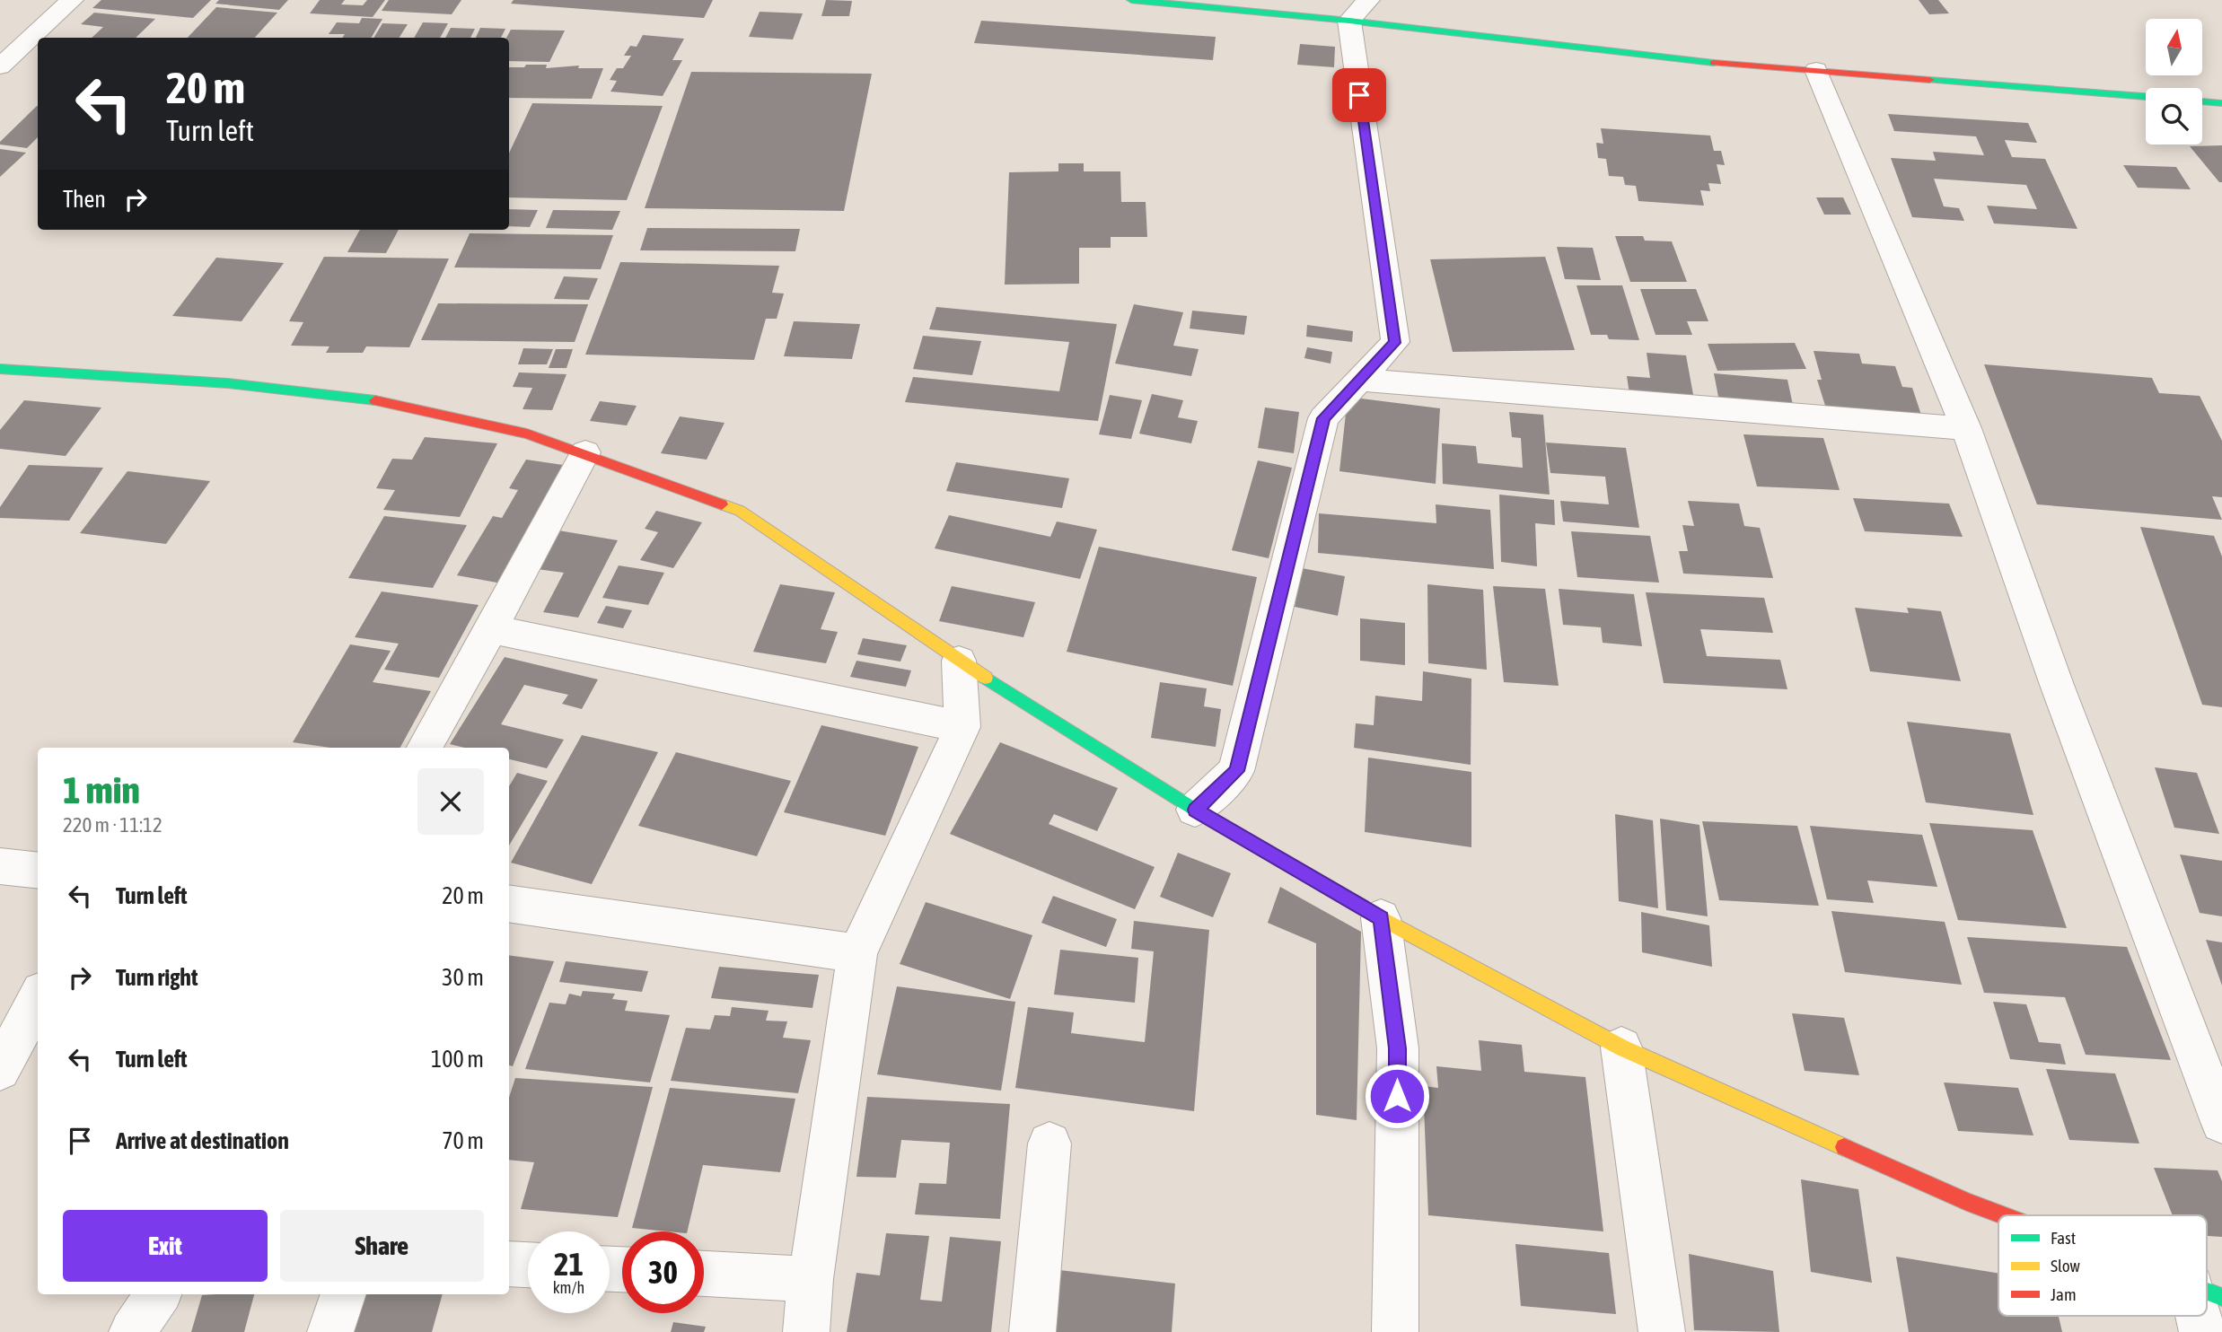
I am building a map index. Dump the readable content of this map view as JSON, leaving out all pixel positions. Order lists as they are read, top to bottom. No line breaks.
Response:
{"legend":["Fast","Slow","Jam"],"north":"top","page":{"turn":["20 m","Turn left"],"then":"Then","heading":["1 min","220 m · 11:12"],"list":[{"name":"Turn left","value":"20 m"},{"name":"Turn right","value":"30 m"},{"name":"Turn left","value":"100 m"},{"name":"Arrive at destination","value":"70 m"}],"buttons":["Exit","Share"],"speed":"21 km/h","limit":"30"}}
